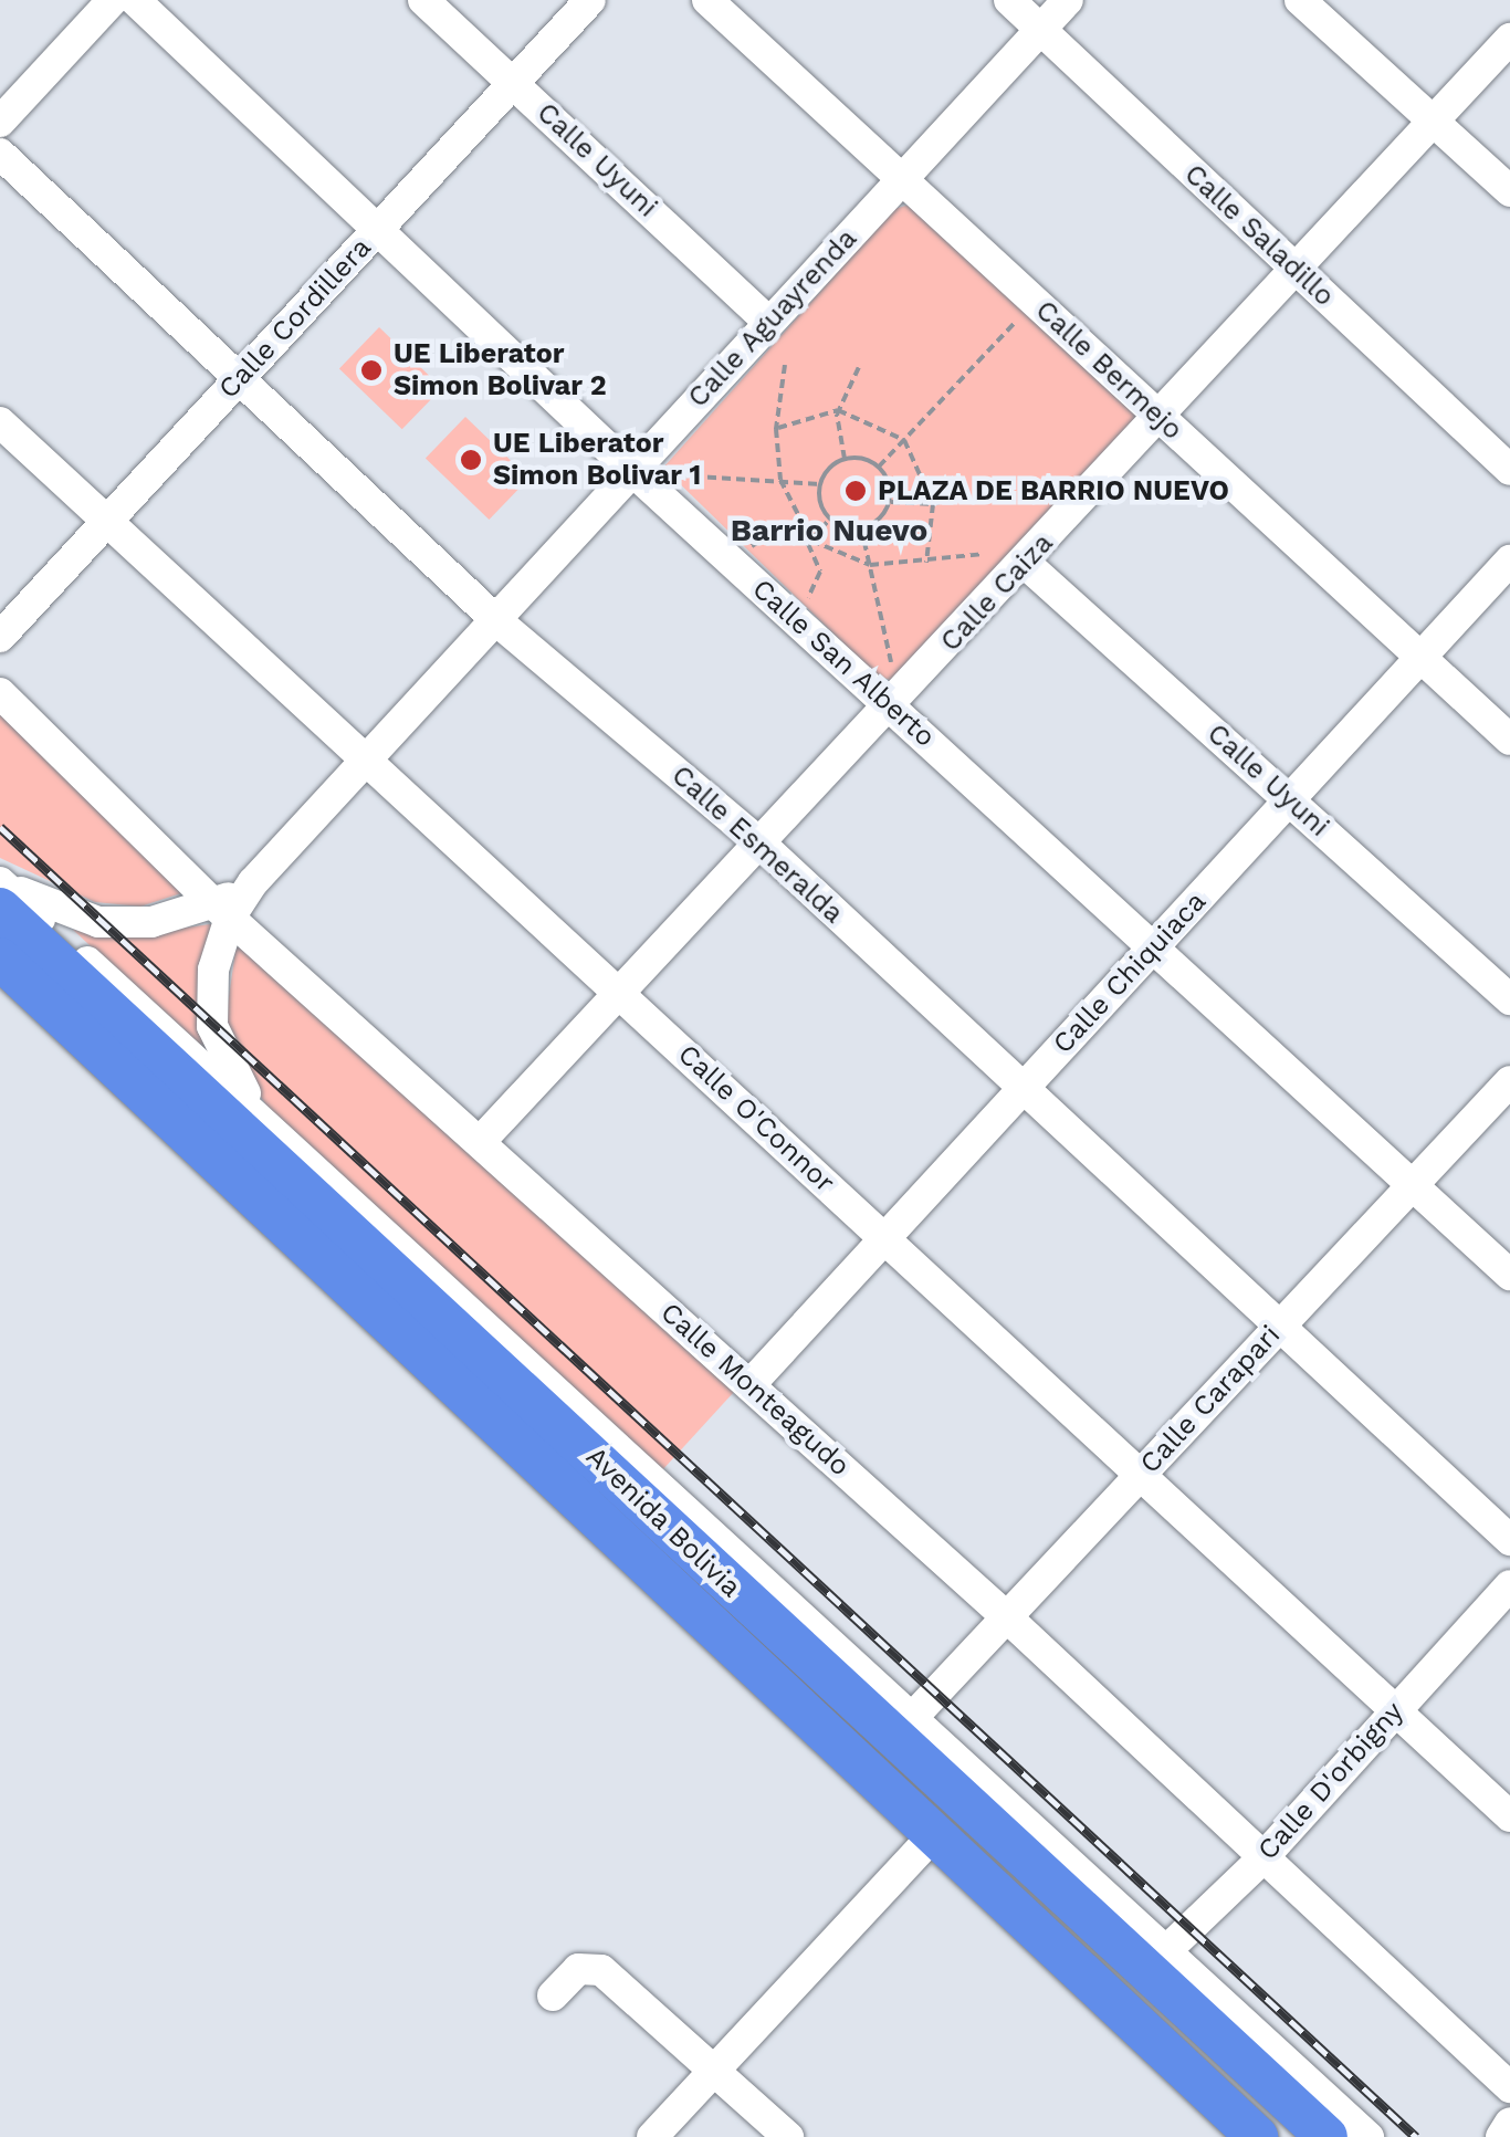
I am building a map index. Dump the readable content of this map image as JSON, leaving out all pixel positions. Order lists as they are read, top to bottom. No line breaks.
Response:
{"streets":{"highway":["Avenida Bolivia"],"street":["Calle Uyuni","Calle Saladillo","Calle Cordillera","Calle Aguayrenda","Calle Bermejo","Calle Caiza","Calle San Alberto","Calle Esmeralda","Calle Chiquiaca","Calle O'Connor","Calle Monteagudo","Calle Carapari","Calle D'orbigny"]},"crossings":[["Calle Uyuni","Calle Cordillera"],["Calle Uyuni","Calle Aguayrenda"],["Calle Uyuni","Calle Caiza"],["Calle Uyuni","Calle Chiquiaca"],["Calle Saladillo","Calle Aguayrenda"],["Calle Saladillo","Calle Caiza"],["Calle Cordillera","Calle San Alberto"],["Calle Cordillera","Calle Esmeralda"],["Calle Cordillera","Calle O'Connor"],["Calle Aguayrenda","Calle Bermejo"],["Calle Aguayrenda","Calle San Alberto"],["Calle Aguayrenda","Calle Esmeralda"],["Calle Aguayrenda","Calle O'Connor"],["Calle Aguayrenda","Calle Monteagudo"],["Calle Bermejo","Calle Caiza"],["Calle Bermejo","Calle Chiquiaca"],["Calle Caiza","Calle San Alberto"],["Calle Caiza","Calle Esmeralda"],["Calle Caiza","Calle O'Connor"],["Calle Caiza","Calle Monteagudo"],["Calle San Alberto","Calle Chiquiaca"],["Calle San Alberto","Calle Carapari"],["Calle Esmeralda","Calle Chiquiaca"],["Calle Esmeralda","Calle Carapari"],["Calle Chiquiaca","Calle O'Connor"],["Calle Chiquiaca","Calle Monteagudo"],["Calle O'Connor","Calle Carapari"],["Calle O'Connor","Calle D'orbigny"],["Calle Monteagudo","Calle Carapari"],["Calle Monteagudo","Calle D'orbigny"],["Avenida Bolivia","Calle D'orbigny"]],"districts":["Barrio Nuevo"],"places":["UE Liberator Simon Bolivar 2","UE Liberator Simon Bolivar 1","PLAZA DE BARRIO NUEVO"]}
